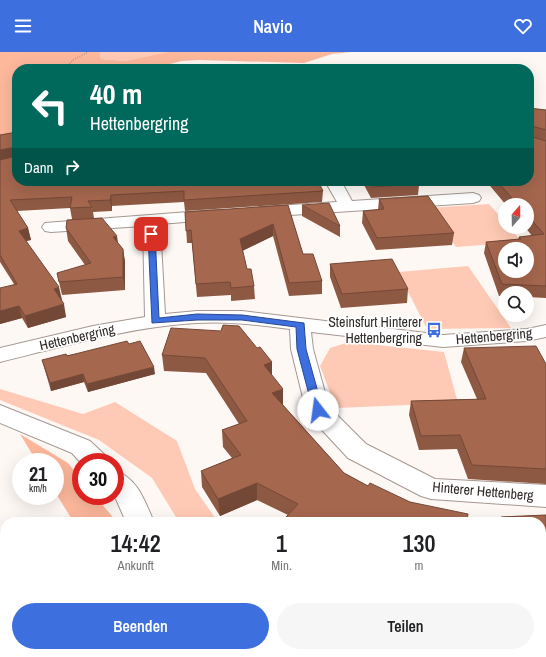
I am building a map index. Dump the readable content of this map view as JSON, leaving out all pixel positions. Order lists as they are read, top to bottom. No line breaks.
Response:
{"streets":{"street":["Hettenbergring","Hinterer Hettenberg"]},"crossings":[["Hettenbergring","Hinterer Hettenberg"]],"places":{"bus stop":["Steinsfurt Hinterer Hettenbergring"]},"north":"top","page":{"header":"Navio","turn":["40 m","Hettenbergring"],"then":"Dann","speed":"21 km/h","limit":"30","eta":["14:42","Ankunft","1","Min.","130","m"],"buttons":["Beenden","Teilen"]}}
